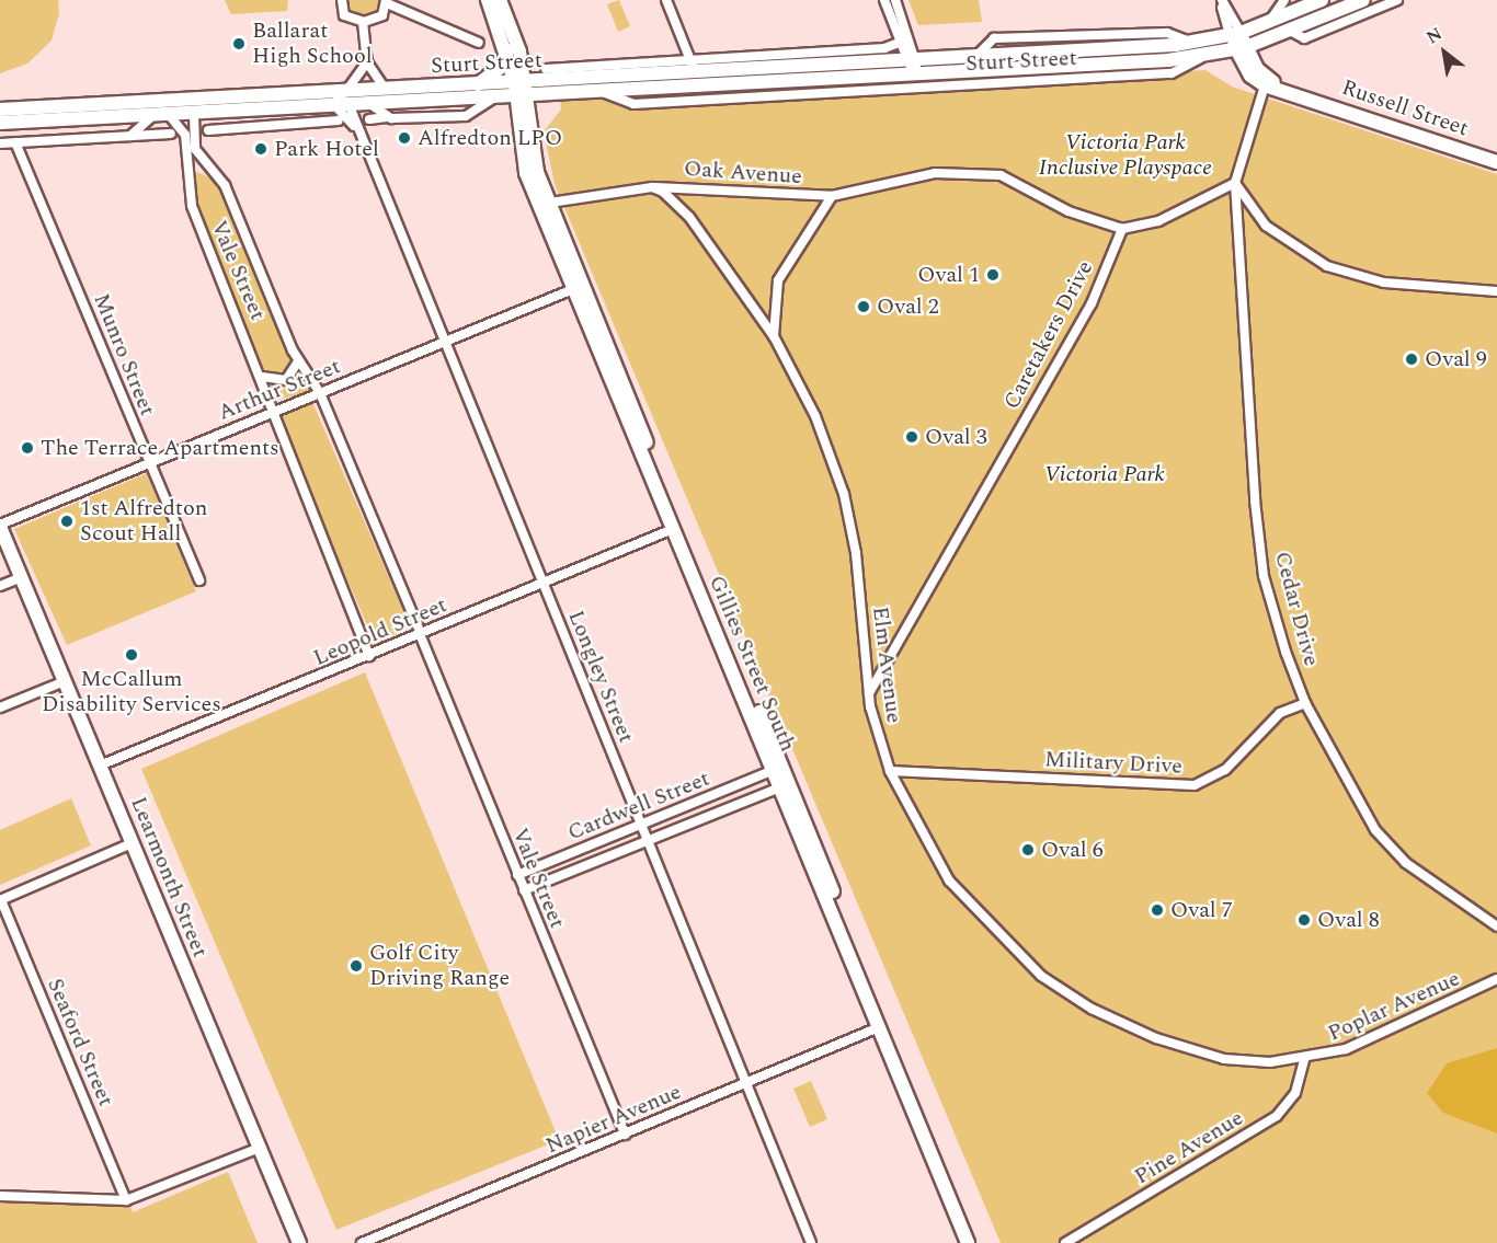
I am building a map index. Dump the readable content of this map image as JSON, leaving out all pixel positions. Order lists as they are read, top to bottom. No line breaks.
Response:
{"streets":{"main road":["Sturt Street","Russell Street","Gillies Street South","Learmonth Street"],"street":["Oak Avenue","Vale Street","Caretakers Drive","Munro Street","Arthur Street","Cedar Drive","Leopold Street","Elm Avenue","Longley Street","Military Drive","Cardwell Street","Poplar Avenue","Seaford Street","Napier Avenue","Pine Avenue"]},"crossings":[["Sturt Street","Russell Street"],["Sturt Street","Vale Street"],["Sturt Street","Gillies Street South"],["Sturt Street","Longley Street"],["Oak Avenue","Caretakers Drive"],["Oak Avenue","Cedar Drive"],["Oak Avenue","Elm Avenue"],["Vale Street","Arthur Street"],["Vale Street","Leopold Street"],["Vale Street","Cardwell Street"],["Vale Street","Napier Avenue"],["Caretakers Drive","Elm Avenue"],["Munro Street","Arthur Street"],["Arthur Street","Gillies Street South"],["Arthur Street","Longley Street"],["Arthur Street","Learmonth Street"],["Cedar Drive","Military Drive"],["Leopold Street","Gillies Street South"],["Leopold Street","Longley Street"],["Leopold Street","Learmonth Street"],["Gillies Street South","Cardwell Street"],["Gillies Street South","Napier Avenue"],["Elm Avenue","Military Drive"],["Elm Avenue","Poplar Avenue"],["Elm Avenue","Pine Avenue"],["Longley Street","Cardwell Street"],["Longley Street","Napier Avenue"],["Poplar Avenue","Pine Avenue"]],"parks":["Victoria Park Inclusive Playspace","Victoria Park"],"places":["Ballarat High School","Alfredton LPO","Park Hotel","Oval 1","Oval 2","Oval 9","Oval 3","The Terrace Apartments","1st Alfredton Scout Hall","McCallum Disability Services","Oval 6","Oval 7","Oval 8","Golf City Driving Range"],"north":"top left"}
